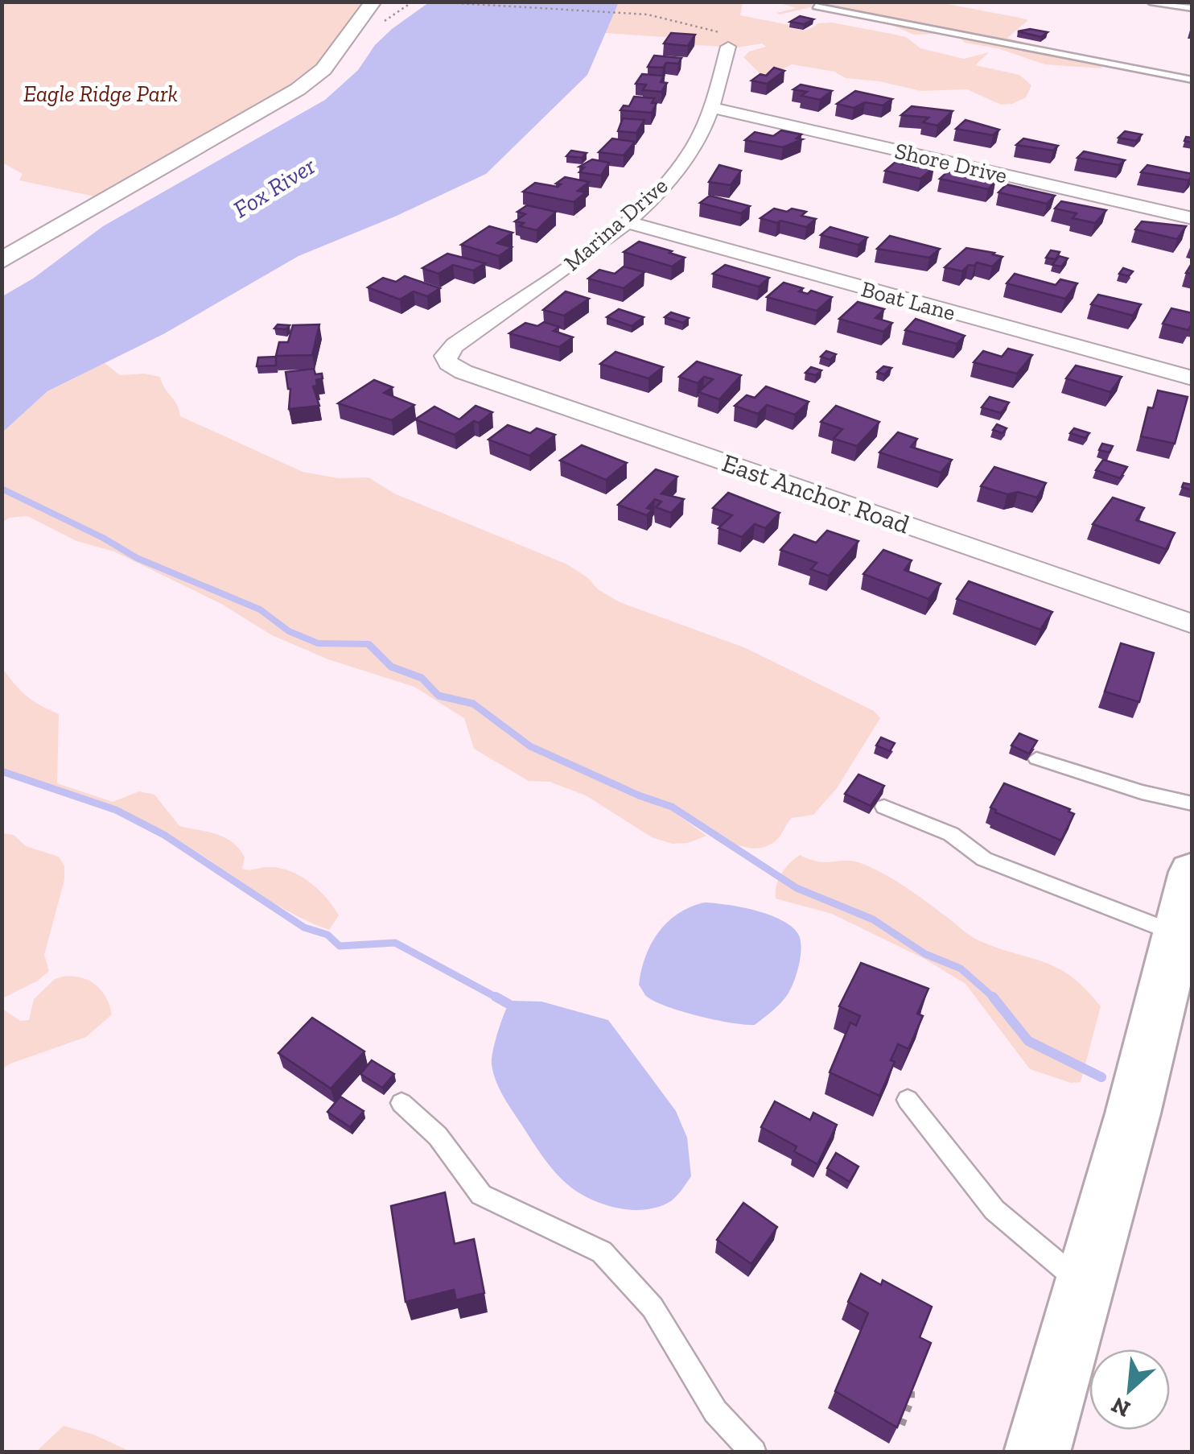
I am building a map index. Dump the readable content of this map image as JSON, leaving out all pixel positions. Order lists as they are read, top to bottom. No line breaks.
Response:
{"streets":{"street":["Shore Drive","Marina Drive","Boat Lane","East Anchor Road"]},"crossings":[["Shore Drive","Marina Drive"],["Marina Drive","Boat Lane"],["Marina Drive","East Anchor Road"]],"water":["Fox River"],"parks":["Eagle Ridge Park"],"north":"bottom left"}
